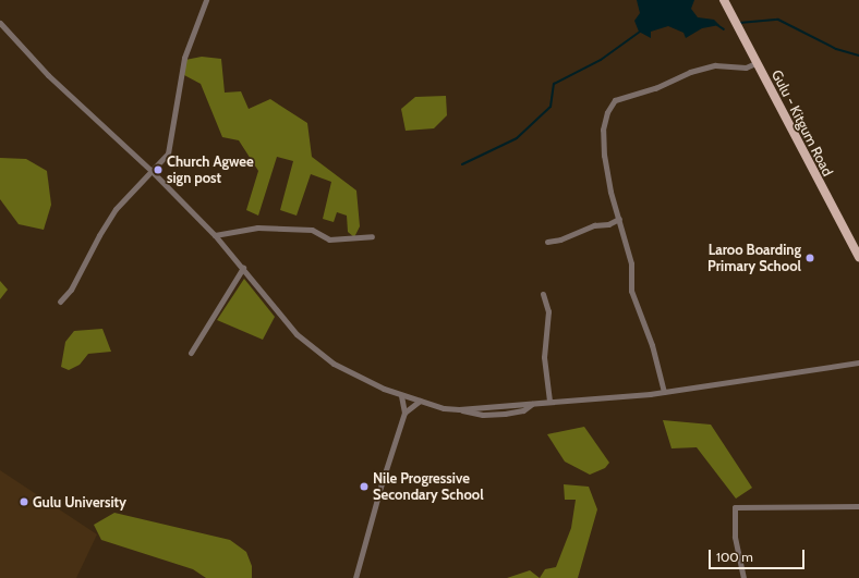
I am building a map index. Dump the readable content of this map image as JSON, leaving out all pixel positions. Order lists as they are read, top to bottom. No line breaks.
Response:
{"streets":{"main road":["Gulu - Kitgum Road"]},"places":["Church Agwee sign post","Laroo Boarding Primary School","Nile Progressive Secondary School","Gulu University"],"scale_bar":"100 m"}
